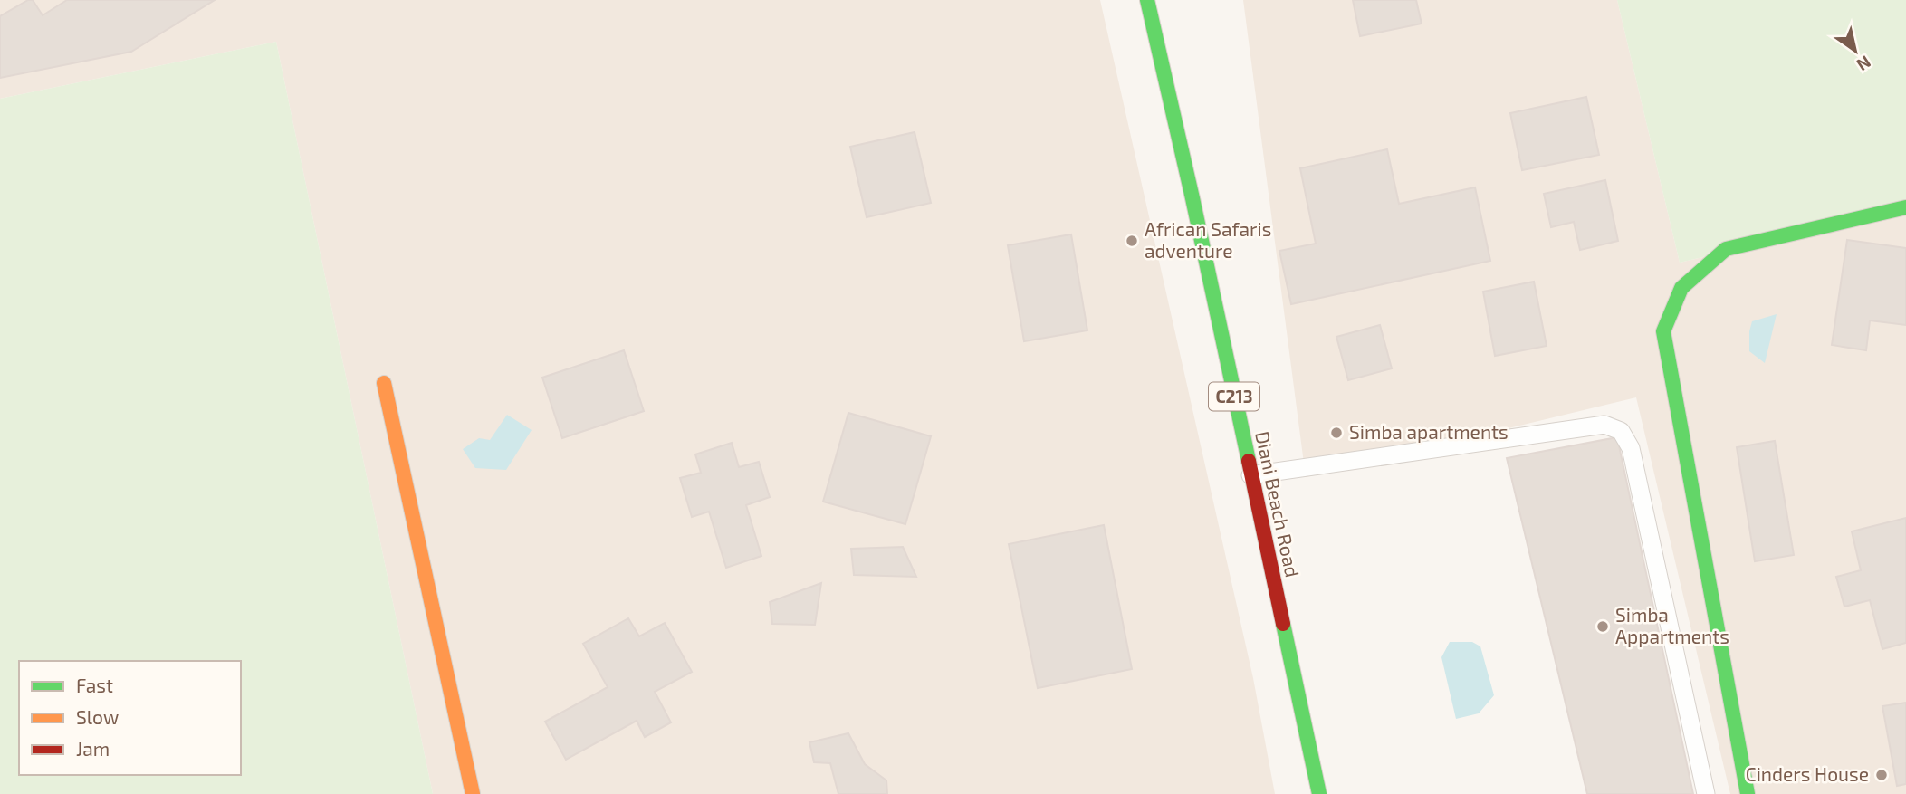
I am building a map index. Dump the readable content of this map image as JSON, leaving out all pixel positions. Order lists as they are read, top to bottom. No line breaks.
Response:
{"streets":{"street":["C213","Diani Beach Road"]},"places":["African Safaris adventure","Simba apartments","Simba Appartments","Cinders House"],"legend":["Fast","Slow","Jam"],"north":"bottom right"}
